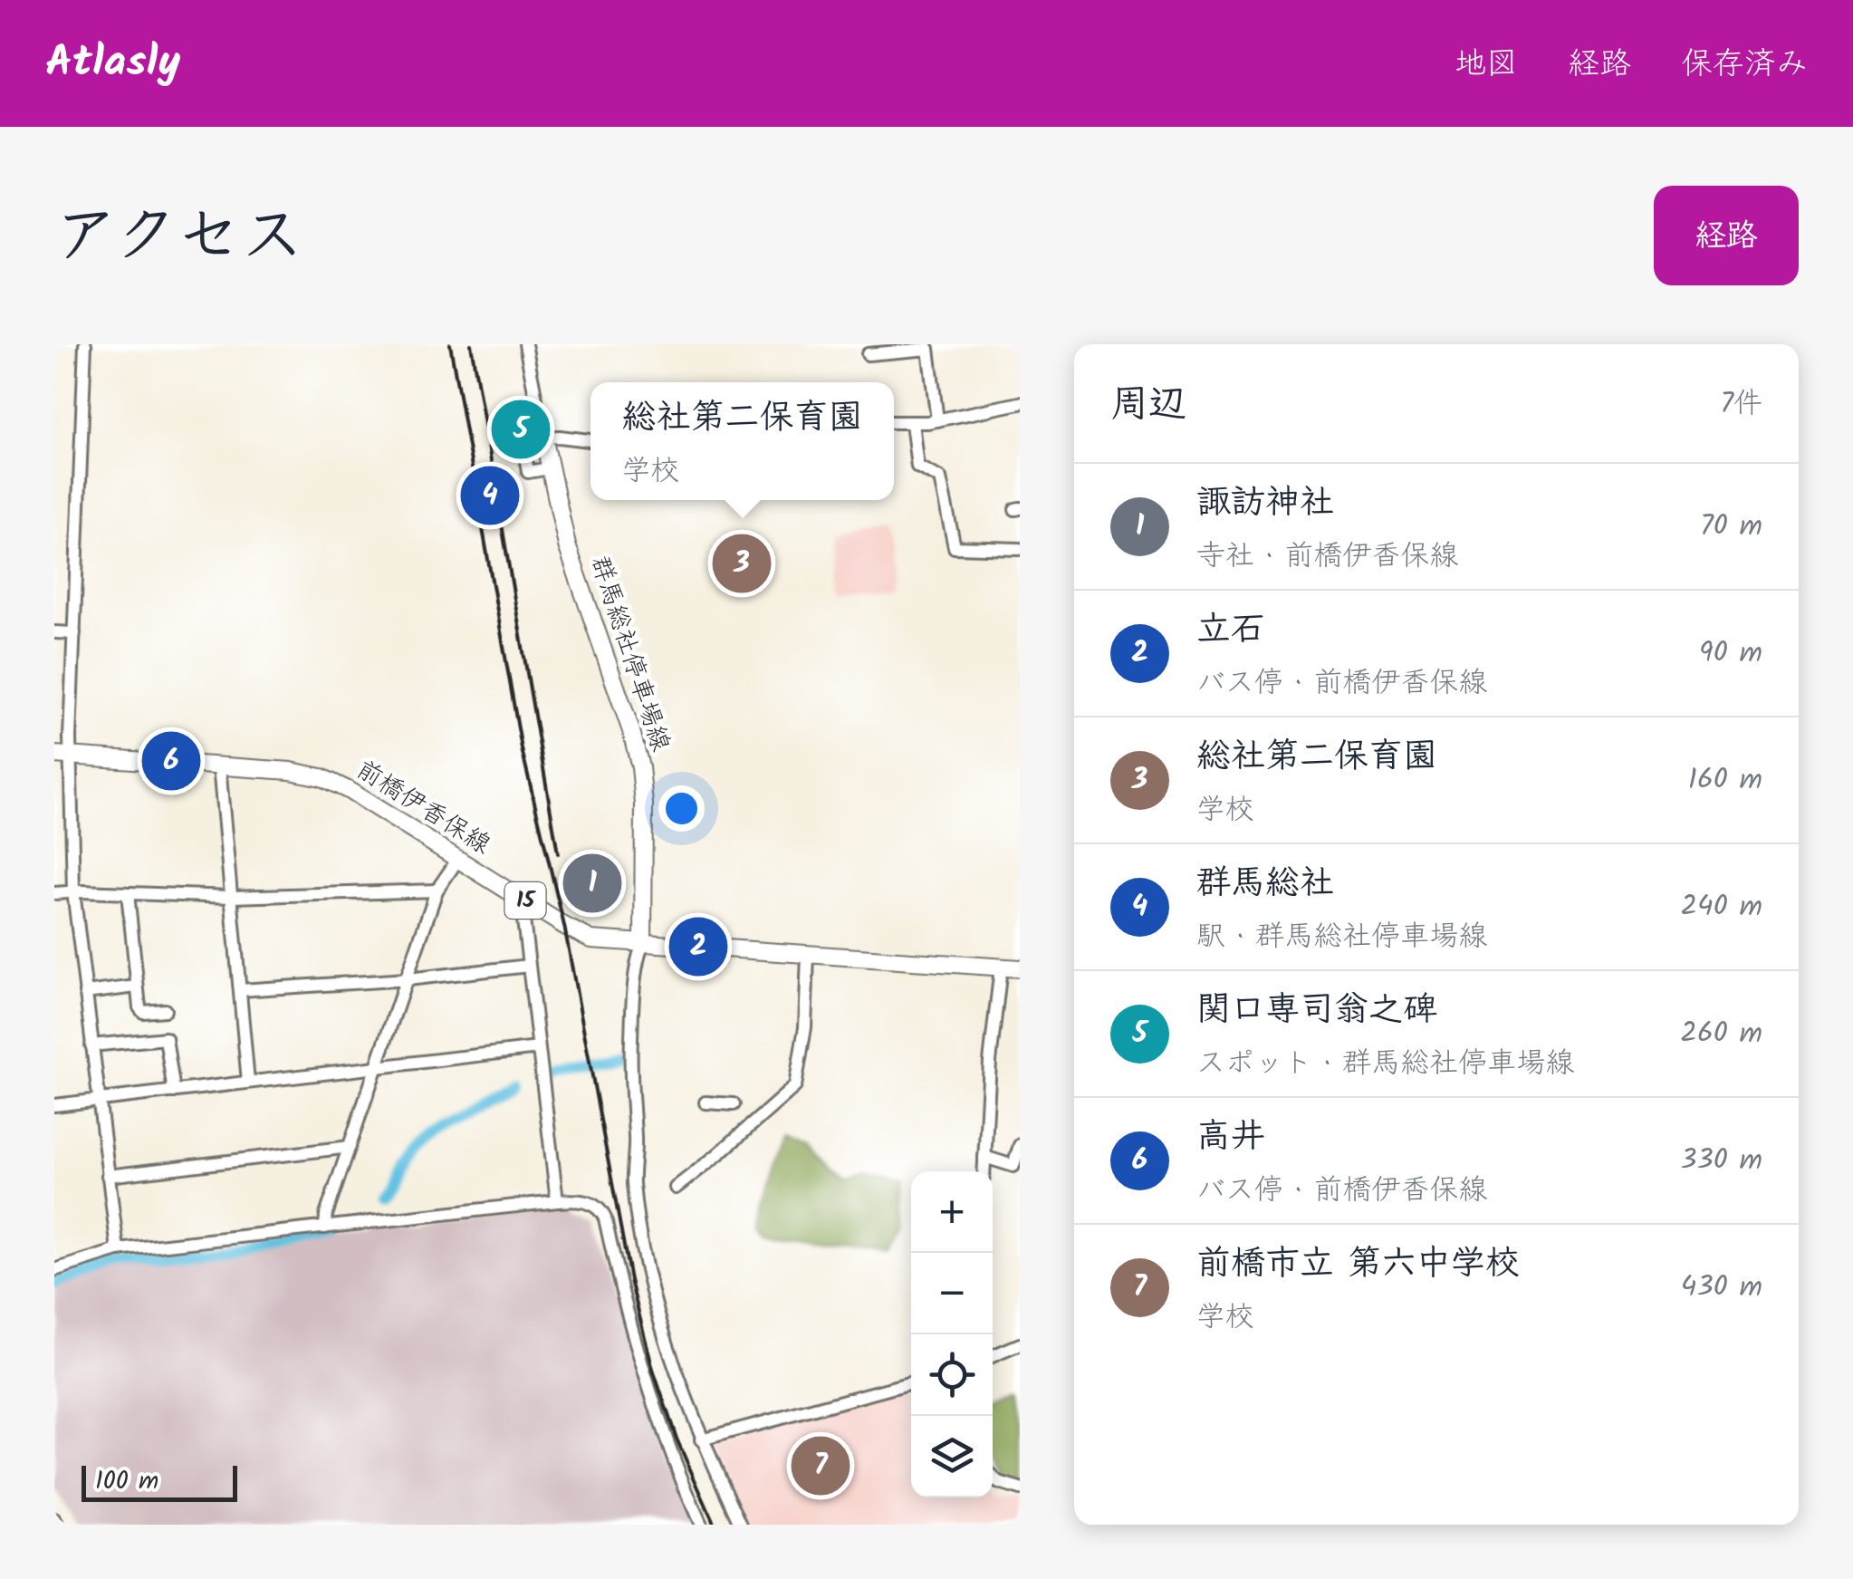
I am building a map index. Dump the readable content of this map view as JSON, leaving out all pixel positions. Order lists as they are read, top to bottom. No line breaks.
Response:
{"streets":{"main road":["群馬総社停車場線","前橋伊香保線","15"]},"crossings":[["群馬総社停車場線","前橋伊香保線"]],"scale_bar":"100 m","page":{"header":"Atlasly","nav":["地図","経路","保存済み"],"title":"アクセス","buttons":"経路","heading":["周辺","7件"],"popup":["総社第二保育園","学校"],"pins":["5","4","3","6","1","2","7"],"list":[{"mark":"1","name":"諏訪神社","note":"寺社 · 前橋伊香保線","value":"70 m"},{"mark":"2","name":"立石","note":"バス停 · 前橋伊香保線","value":"90 m"},{"mark":"3","name":"総社第二保育園","note":"学校","value":"160 m"},{"mark":"4","name":"群馬総社","note":"駅 · 群馬総社停車場線","value":"240 m"},{"mark":"5","name":"関口専司翁之碑","note":"スポット · 群馬総社停車場線","value":"260 m"},{"mark":"6","name":"高井","note":"バス停 · 前橋伊香保線","value":"330 m"},{"mark":"7","name":"前橋市立 第六中学校","note":"学校","value":"430 m"}],"map_buttons":["+","−"],"scale":"100 m"}}
